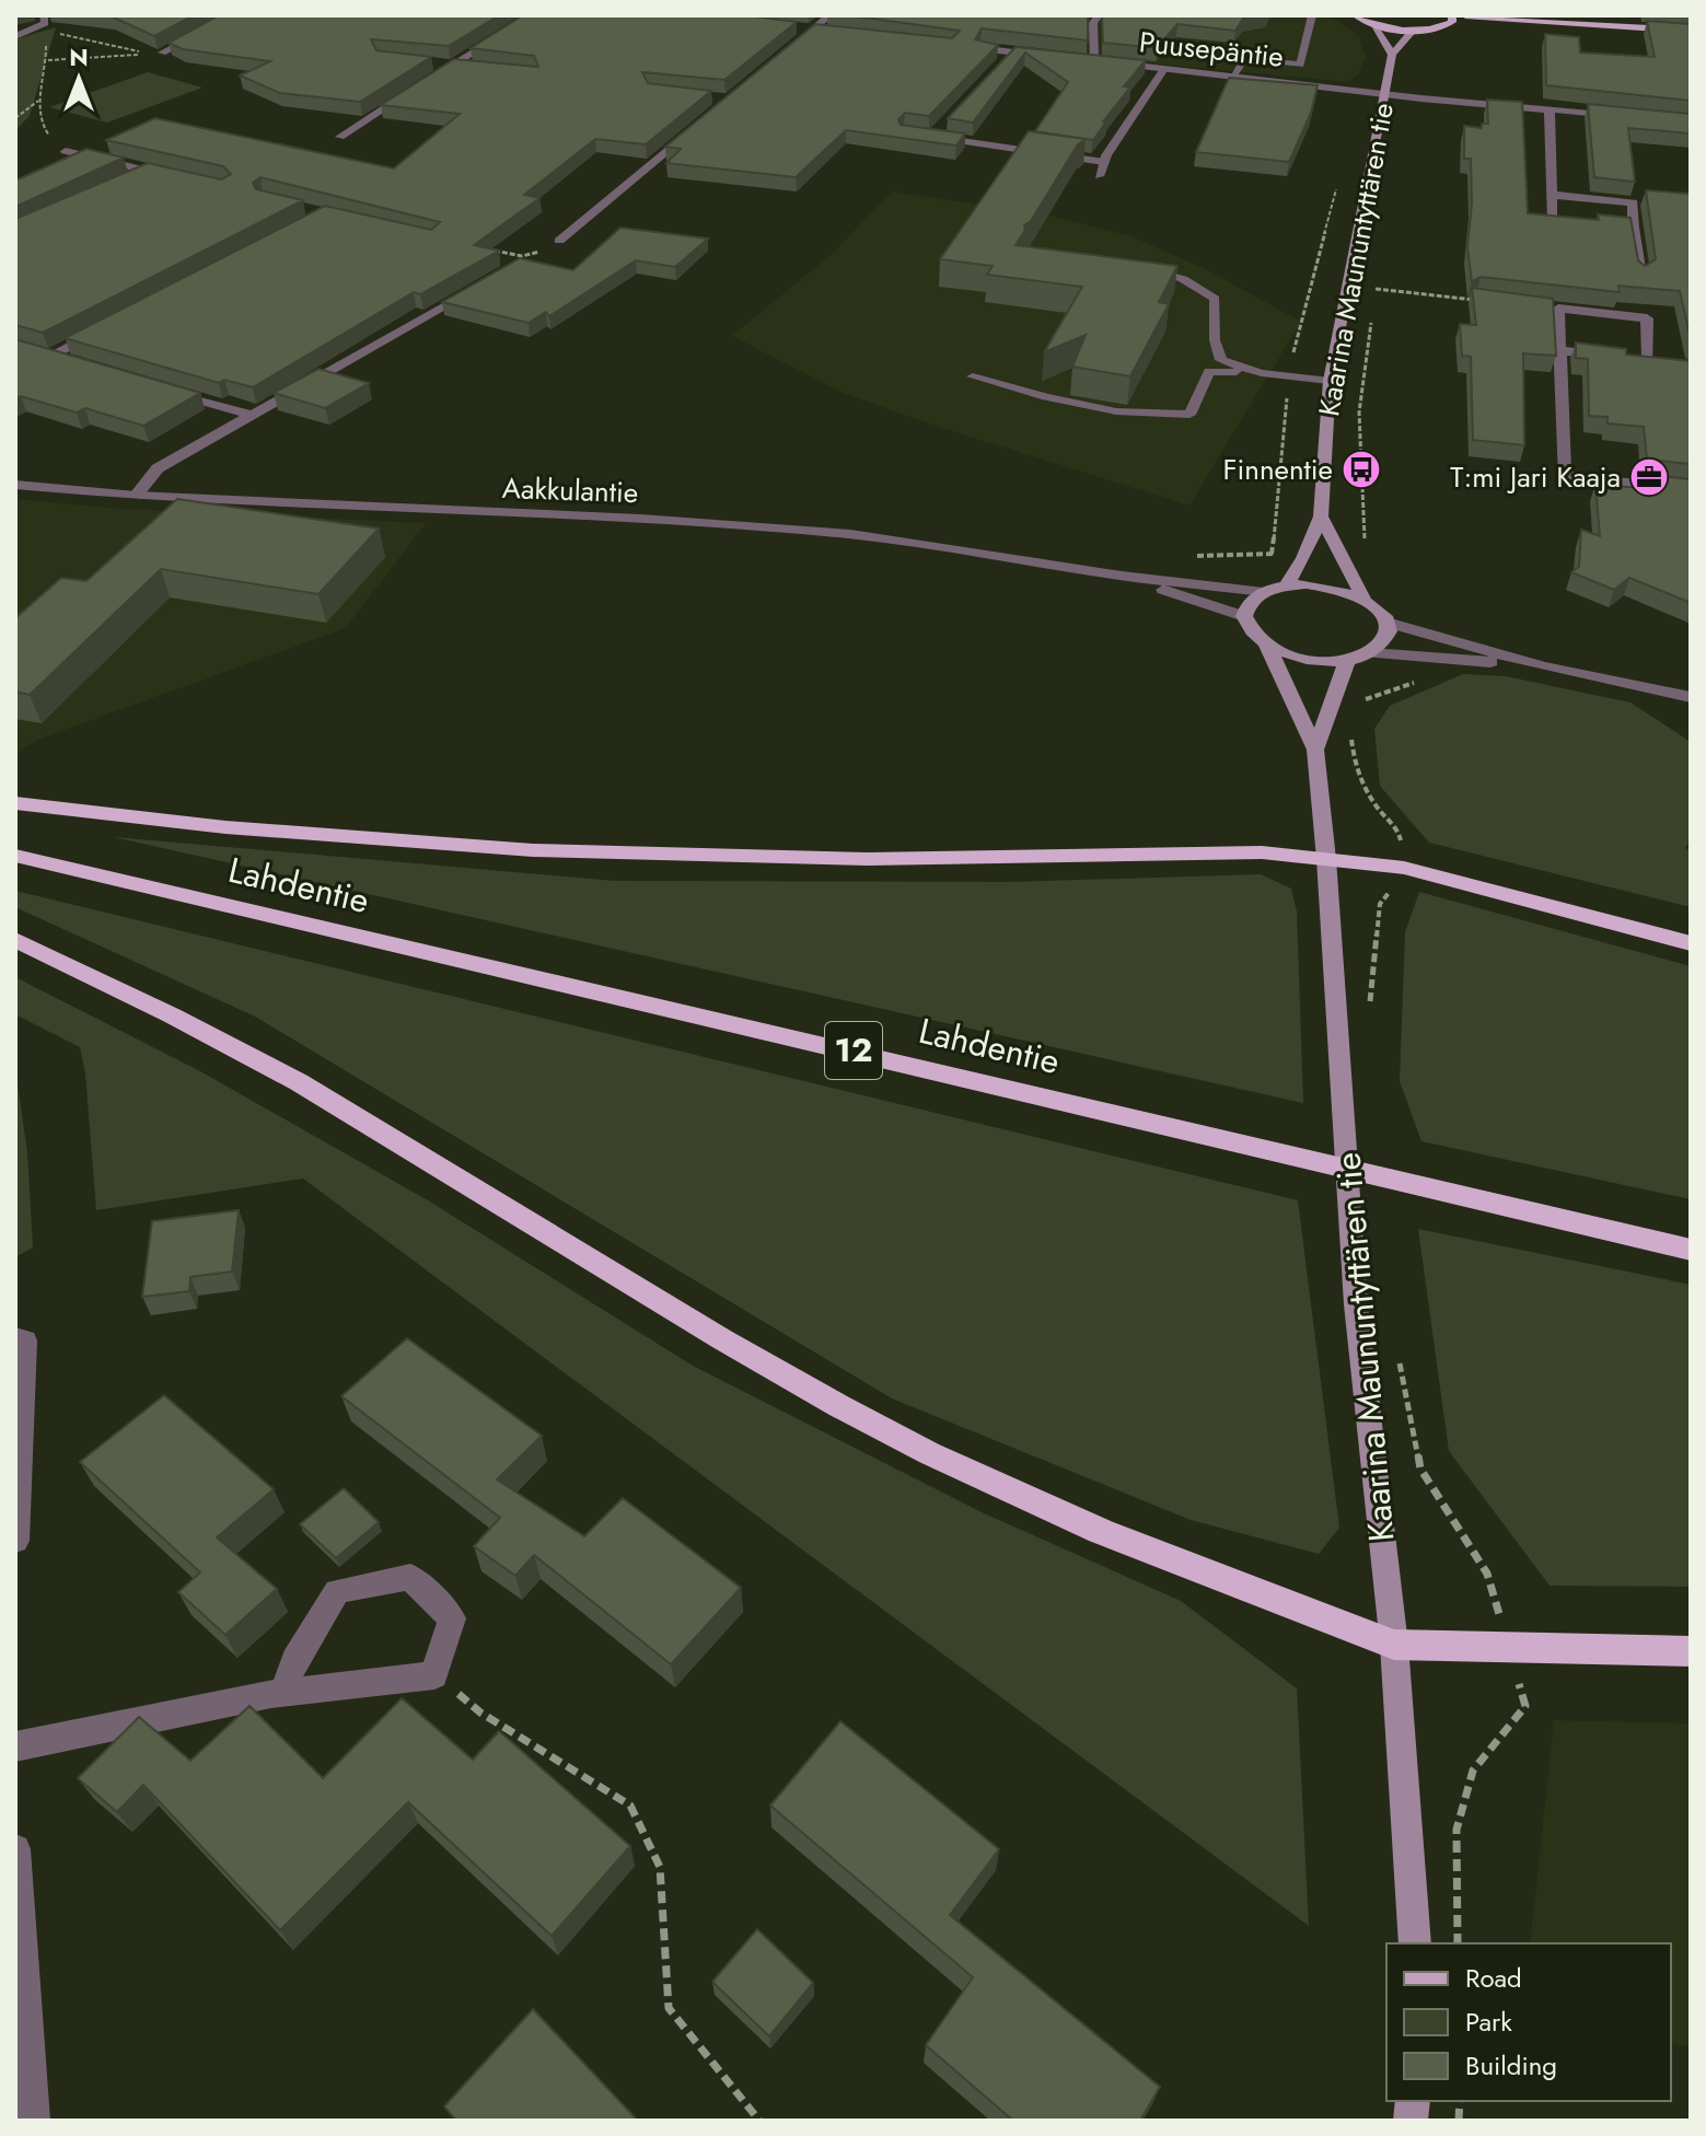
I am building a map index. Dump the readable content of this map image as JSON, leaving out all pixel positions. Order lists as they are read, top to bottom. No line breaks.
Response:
{"streets":{"highway":["Lahdentie","12"],"main road":["Kaarina Maununtyttären tie"],"street":["Puusepäntie","Aakkulantie"]},"crossings":[["Puusepäntie","Kaarina Maununtyttären tie"],["Kaarina Maununtyttären tie","Aakkulantie"]],"places":{"bus stop":["Finnentie"],"office":["T:mi Jari Kaaja"]},"legend":["Road","Park","Building"],"north":"top"}
